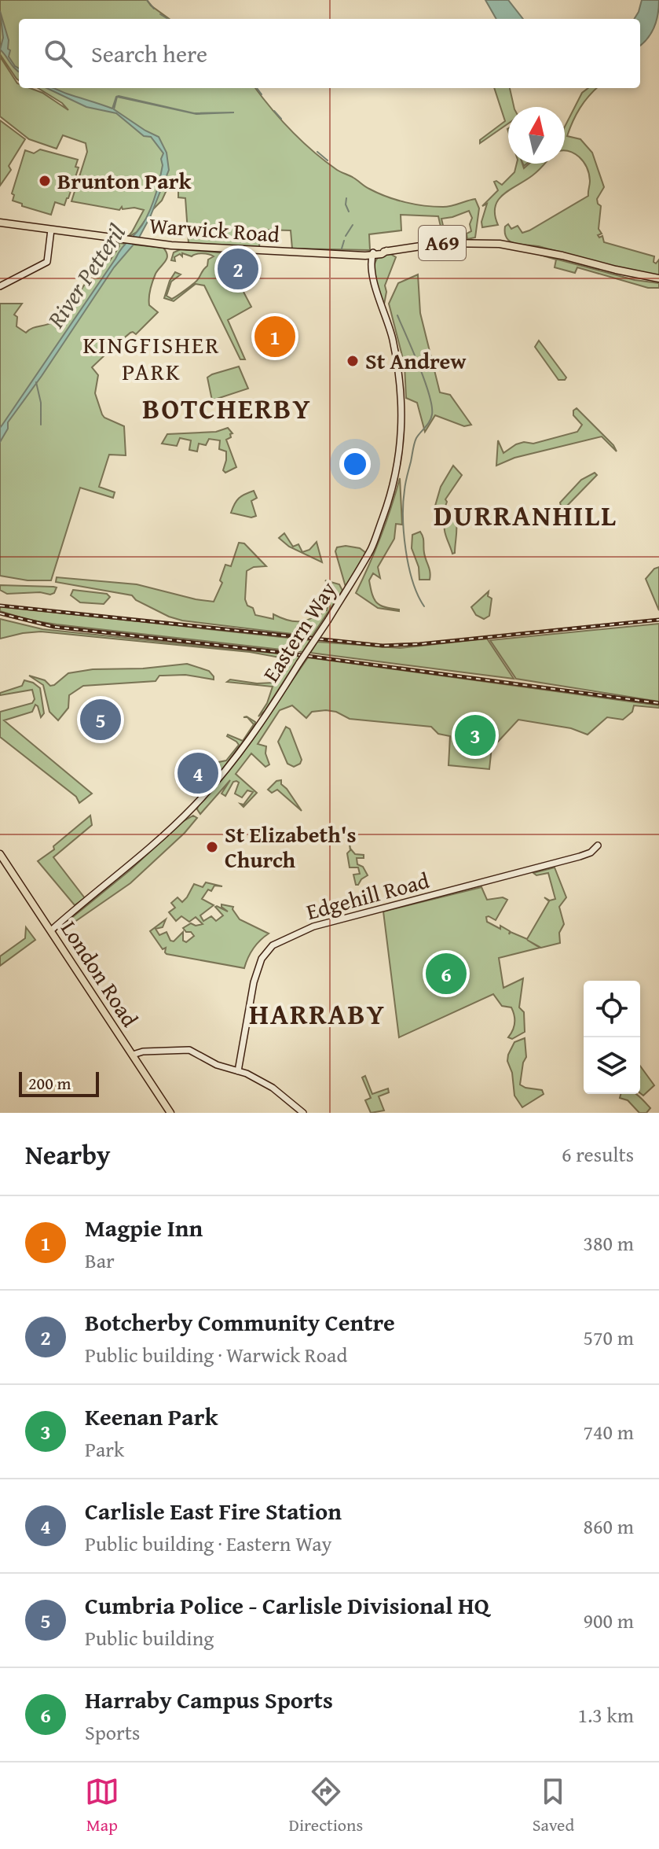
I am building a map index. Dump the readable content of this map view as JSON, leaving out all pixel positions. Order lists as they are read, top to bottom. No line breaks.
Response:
{"streets":{"main road":["Warwick Road","A69","London Road"],"street":["Eastern Way","Edgehill Road"]},"crossings":[["Warwick Road","Eastern Way"],["Eastern Way","London Road"]],"districts":["KINGFISHER PARK","BOTCHERBY","DURRANHILL","HARRABY"],"water":["River Petteril"],"places":["Brunton Park","St Andrew","St Elizabeth's Church"],"scale_bar":"200 m","north":"top","page":{"search":"Search here","pins":["2","1","5","3","4","6"],"scale":"200 m","heading":["Nearby","6 results"],"list":[{"mark":"1","name":"Magpie Inn","note":"Bar","value":"380 m"},{"mark":"2","name":"Botcherby Community Centre","note":"Public building · Warwick Road","value":"570 m"},{"mark":"3","name":"Keenan Park","note":"Park","value":"740 m"},{"mark":"4","name":"Carlisle East Fire Station","note":"Public building · Eastern Way","value":"860 m"},{"mark":"5","name":"Cumbria Police - Carlisle Divisional HQ","note":"Public building","value":"900 m"},{"mark":"6","name":"Harraby Campus Sports","note":"Sports","value":"1.3 km"}],"nav":["Map","Directions","Saved"]}}
